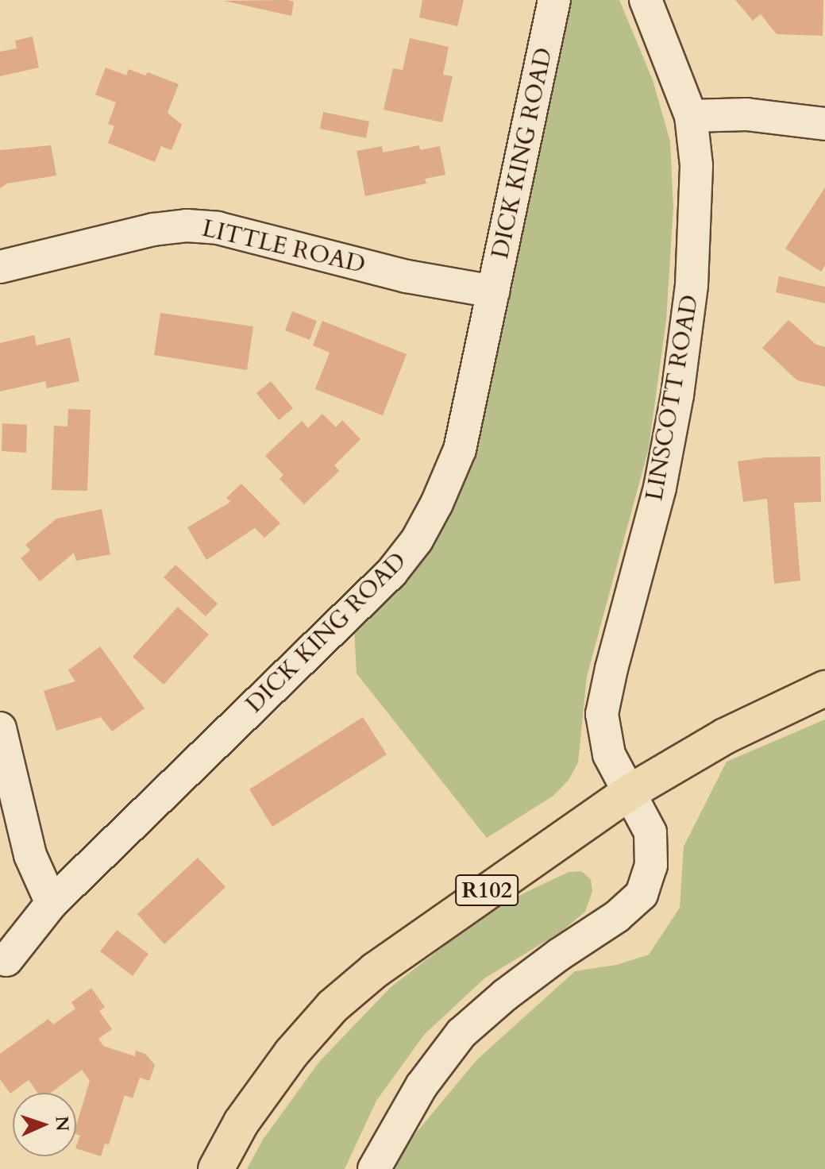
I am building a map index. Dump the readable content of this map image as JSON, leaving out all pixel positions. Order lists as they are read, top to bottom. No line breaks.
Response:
{"streets":{"main road":["R102"],"street":["DICK KING ROAD","LITTLE ROAD","LINSCOTT ROAD"]},"crossings":[["DICK KING ROAD","LITTLE ROAD"],["LINSCOTT ROAD","R102"]],"north":"right"}
